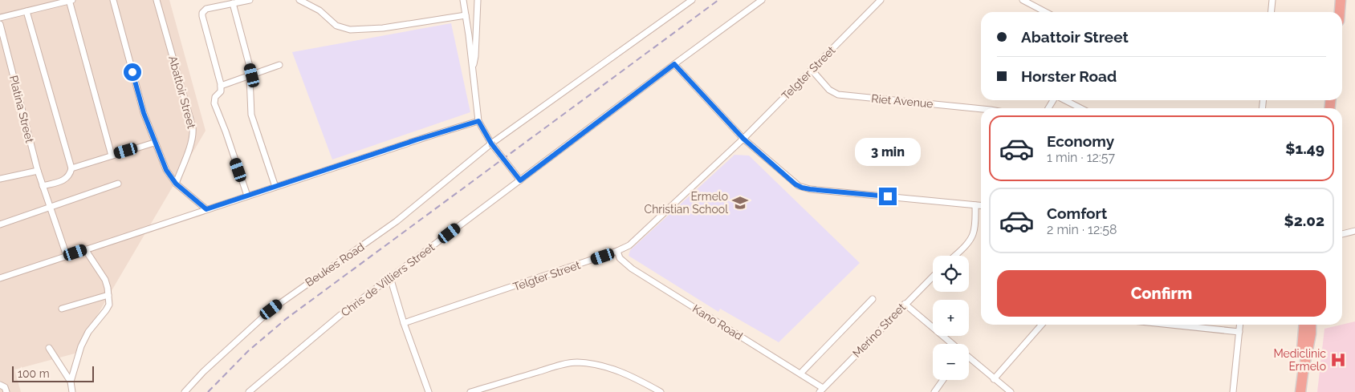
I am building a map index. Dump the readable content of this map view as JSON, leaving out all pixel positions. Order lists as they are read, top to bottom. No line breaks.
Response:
{"streets":{"street":["Telgter Street","Abattoir Street","Riet Avenue","Platina Street","Beukes Road","Chris de Villiers Street","Kano Road","Merino Street"]},"crossings":[["Telgter Street","Riet Avenue"],["Telgter Street","Kano Road"],["Kano Road","Merino Street"]],"places":{"school or university":["Ermelo Christian School"],"hospital":["Mediclinic Ermelo"]},"scale_bar":"100 m","page":{"banner":["Abattoir Street","Horster Road"],"list":[{"name":"Economy","note":"1 min · 12:57","value":"$1.49"},{"name":"Comfort","note":"2 min · 12:58","value":"$2.02"}],"bubble":"3 min","map_buttons":["+","−"],"buttons":"Confirm","scale":"100 m"}}
